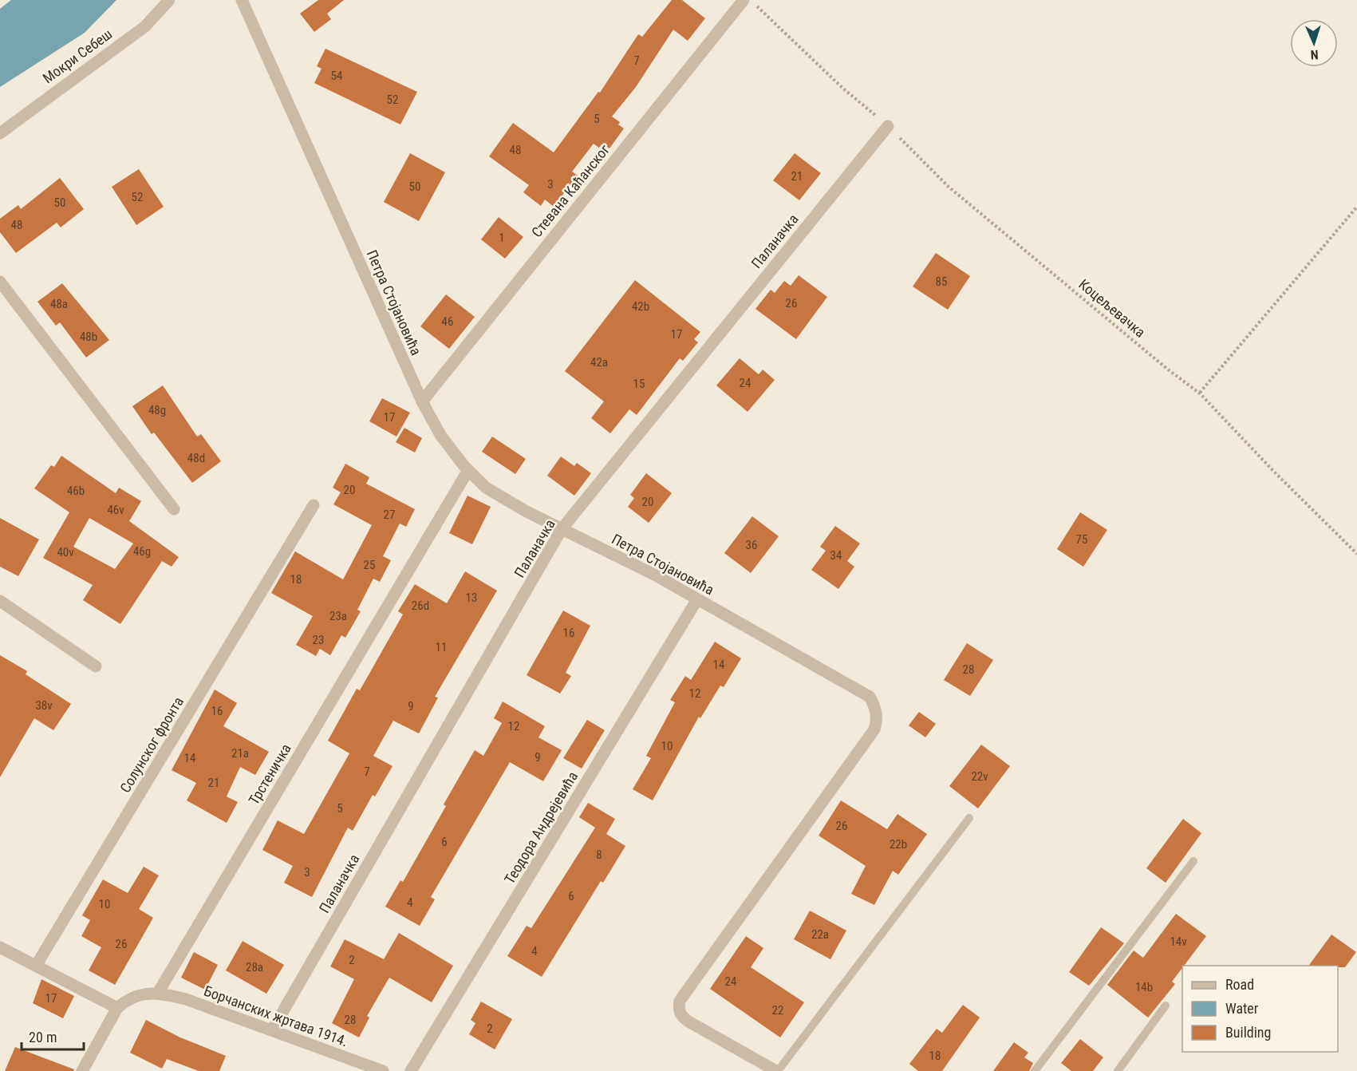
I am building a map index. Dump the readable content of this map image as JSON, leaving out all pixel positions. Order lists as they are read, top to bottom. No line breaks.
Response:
{"streets":{"street":["Мокри Себеш","Стевана Каћанског","Паланачка","Петра Стојановића","Солунског фронта","Трстеничка","Теодора Андрејевића","Борчанских жртава 1914."],"path":["Коцељевачка"]},"crossings":[["Стевана Каћанског","Петра Стојановића"],["Стевана Каћанског","Коцељевачка"],["Паланачка","Петра Стојановића"],["Паланачка","Коцељевачка"],["Паланачка","Борчанских жртава 1914."],["Петра Стојановића","Трстеничка"],["Петра Стојановића","Теодора Андрејевића"],["Трстеничка","Борчанских жртава 1914."]],"house_numbers":["7","54","52","5","48","21","3","50","52","50","48","1","85","26","48a","42b","46","17","48b","42a","24","15","48g","17","48d","20","46b","20","46v","27","75","36","46g","40v","34","25","18","13","26d","23a","16","23","11","14","28","12","38v","9","16","12","10","21a","9","14","7","22v","21","5","26","6","22b","8","3","6","4","10","22a","14v","26","4","2","28a","24","14b","17","22","28","2","18"],"legend":["Road","Water","Building"],"scale_bar":"20 m","north":"bottom"}
